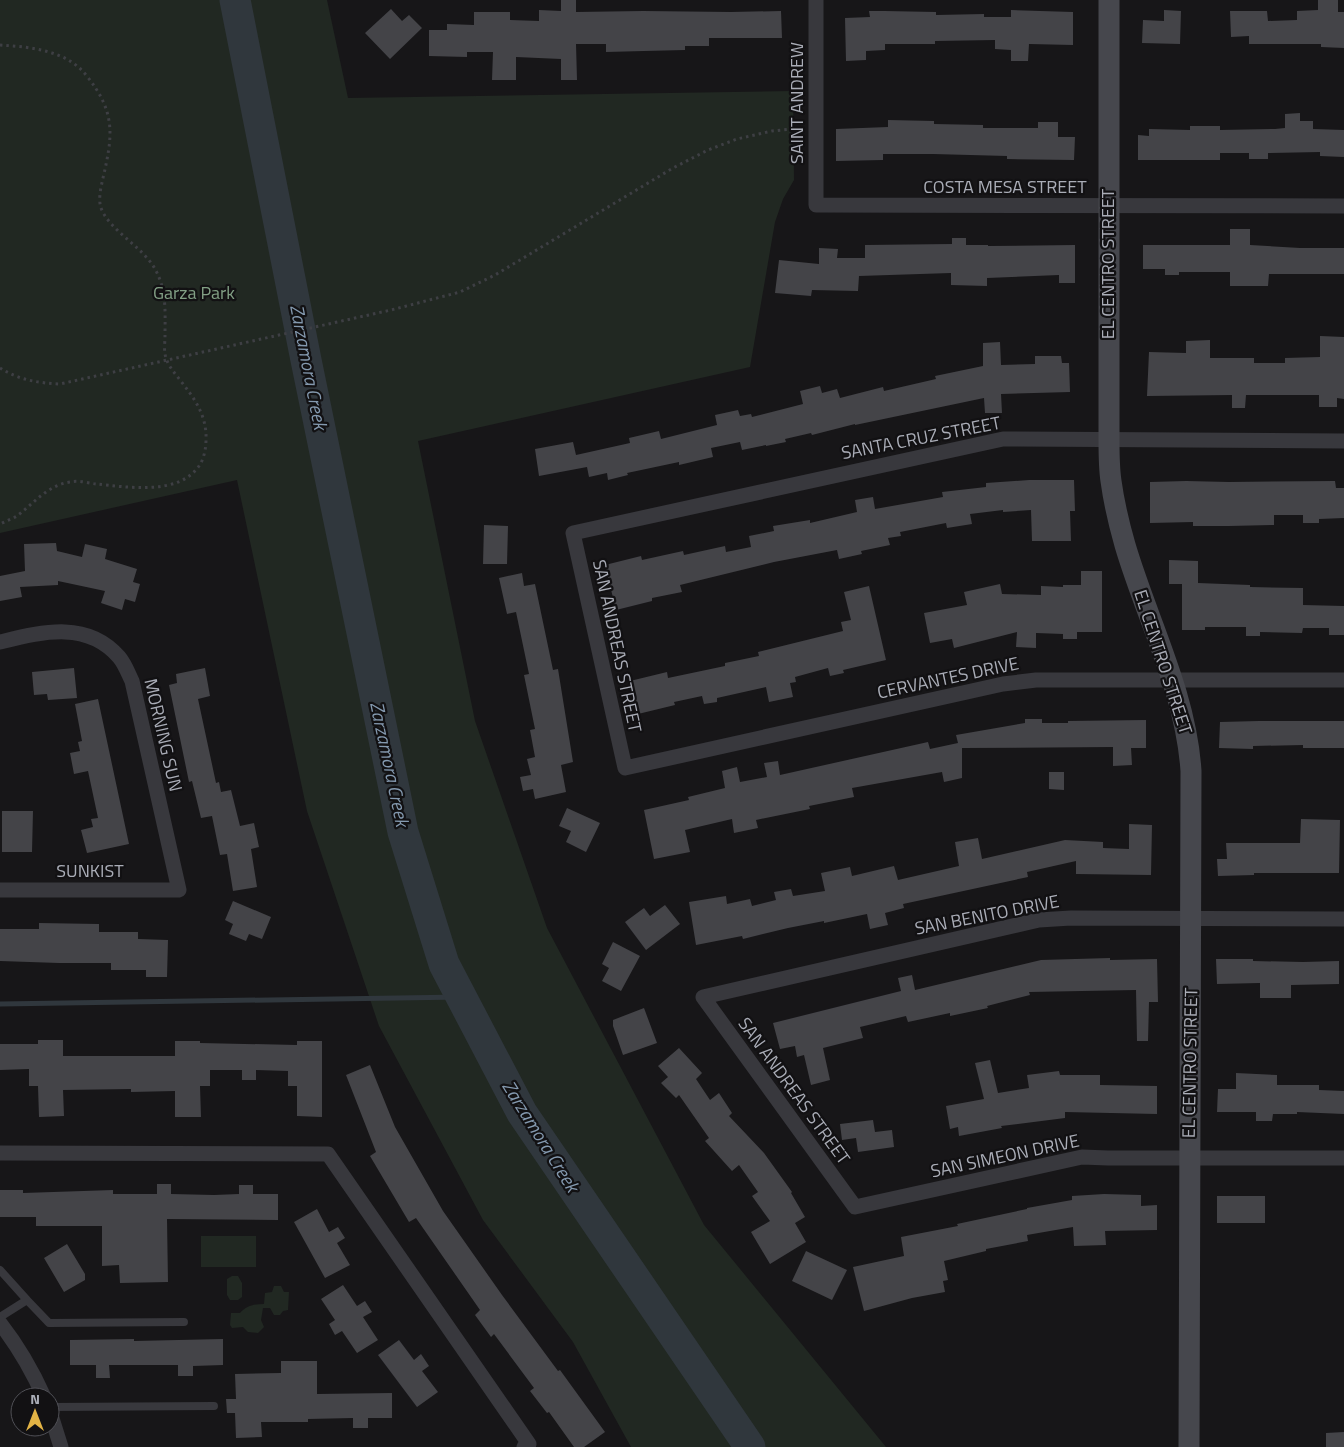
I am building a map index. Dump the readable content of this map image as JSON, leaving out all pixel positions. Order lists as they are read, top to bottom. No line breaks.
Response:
{"streets":{"street":["SAINT ANDREW","COSTA MESA STREET","EL CENTRO STREET","SANTA CRUZ STREET","SAN ANDREAS STREET","CERVANTES DRIVE","MORNING SUN","SUNKIST","SAN BENITO DRIVE","SAN SIMEON DRIVE"]},"crossings":[["SAINT ANDREW","COSTA MESA STREET"],["COSTA MESA STREET","EL CENTRO STREET"],["EL CENTRO STREET","SANTA CRUZ STREET"],["EL CENTRO STREET","CERVANTES DRIVE"],["EL CENTRO STREET","SAN BENITO DRIVE"],["EL CENTRO STREET","SAN SIMEON DRIVE"],["SANTA CRUZ STREET","SAN ANDREAS STREET"],["SAN ANDREAS STREET","CERVANTES DRIVE"],["SAN ANDREAS STREET","SAN BENITO DRIVE"],["SAN ANDREAS STREET","SAN SIMEON DRIVE"],["MORNING SUN","SUNKIST"]],"water":["Zarzamora Creek"],"parks":["Garza Park"],"north":"top"}
